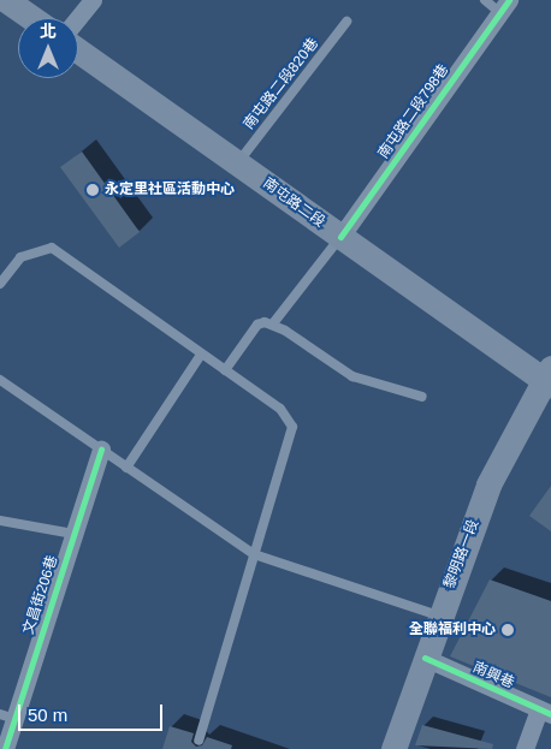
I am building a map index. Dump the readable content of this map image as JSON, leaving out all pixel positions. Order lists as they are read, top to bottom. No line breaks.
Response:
{"streets":{"main road":["南屯路二段","黎明路一段"],"street":["南屯路二段798巷","文昌街206巷","南興巷"],"lane":["南屯路二段820巷"]},"crossings":[["南屯路二段820巷","南屯路二段"],["南屯路二段798巷","南屯路二段"],["南屯路二段","黎明路一段"],["黎明路一段","南興巷"]],"places":["永定里社區活動中心","全聯福利中心"],"scale_bar":"50 m","north":"top"}
